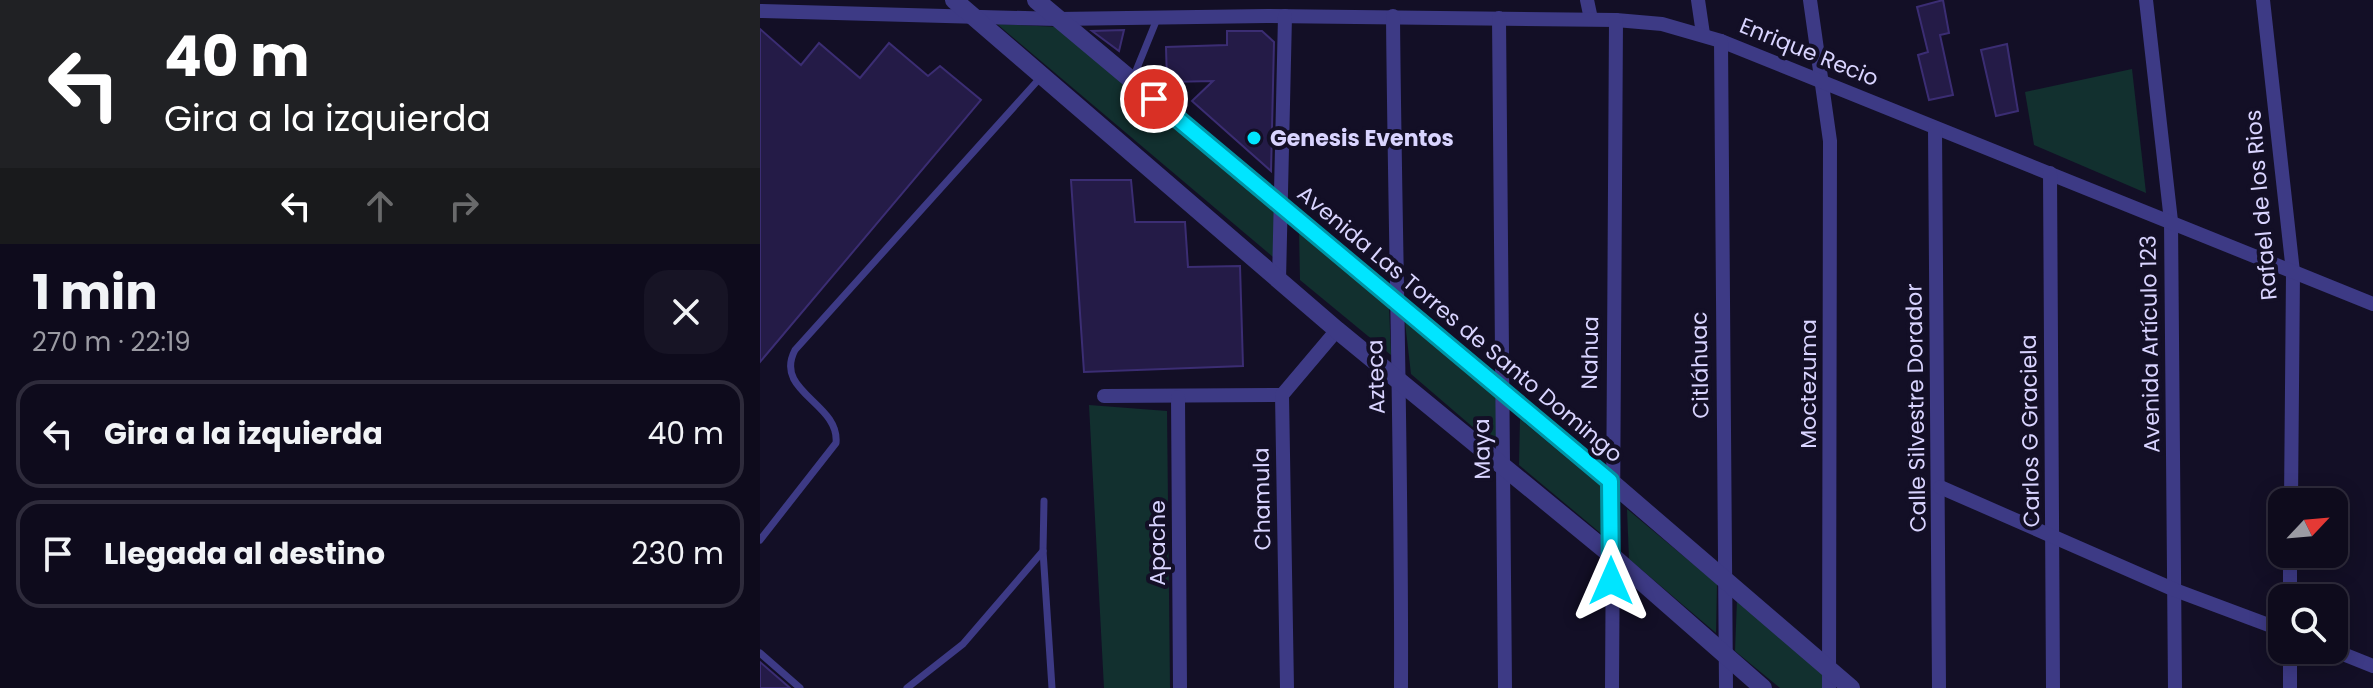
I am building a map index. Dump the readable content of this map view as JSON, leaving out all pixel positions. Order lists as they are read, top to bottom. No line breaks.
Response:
{"streets":{"street":["Enrique Recio","Rafael de los Rios","Avenida Las Torres de Santo Domingo","Avenida Artículo 123","Nahua","Citláhuac","Azteca","Moctezuma","Calle Silvestre Dorador","Carlos G Graciela","Maya","Chamula","Apache"]},"crossings":[["Enrique Recio","Rafael de los Rios"],["Enrique Recio","Avenida Las Torres de Santo Domingo"],["Enrique Recio","Avenida Artículo 123"],["Enrique Recio","Nahua"],["Enrique Recio","Citláhuac"],["Enrique Recio","Azteca"],["Enrique Recio","Moctezuma"],["Enrique Recio","Calle Silvestre Dorador"],["Enrique Recio","Carlos G Graciela"],["Enrique Recio","Maya"],["Avenida Las Torres de Santo Domingo","Nahua"],["Avenida Las Torres de Santo Domingo","Citláhuac"],["Avenida Las Torres de Santo Domingo","Azteca"],["Avenida Las Torres de Santo Domingo","Moctezuma"],["Avenida Las Torres de Santo Domingo","Maya"]],"places":["Genesis Eventos"],"north":"top right","page":{"turn":["40 m","Gira a la izquierda"],"heading":["1 min","270 m · 22:19"],"list":[{"name":"Gira a la izquierda","value":"40 m"},{"name":"Llegada al destino","value":"230 m"}]}}
